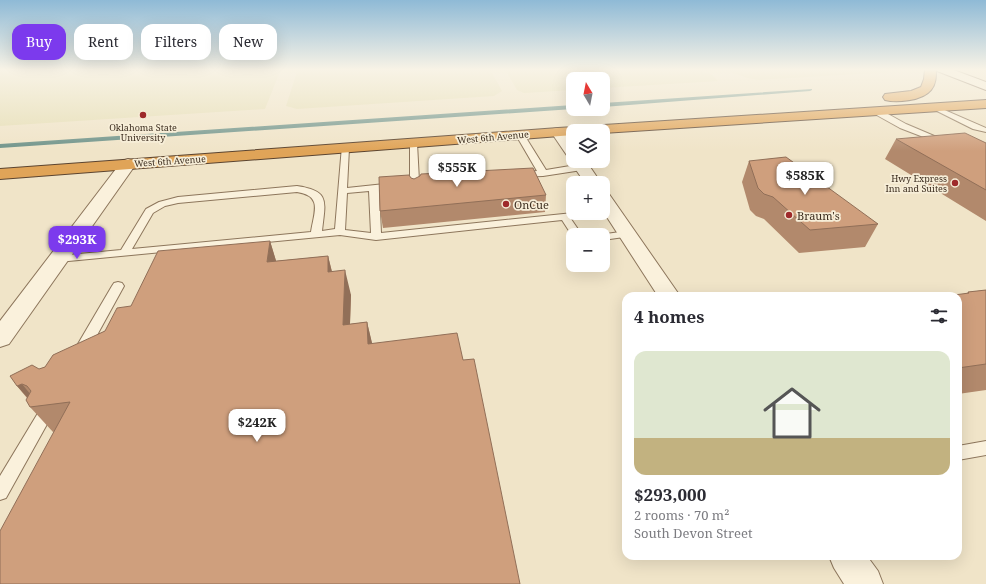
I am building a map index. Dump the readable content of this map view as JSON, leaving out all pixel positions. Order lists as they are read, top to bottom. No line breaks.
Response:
{"streets":{"highway":["West 6th Avenue"]},"places":["Oklahoma State University","Hwy Express Inn and Suites","OnCue","Braum's"],"north":"top","page":{"chip":["Buy","Rent","Filters","New"],"map_buttons":["+","−"],"price":["$555K","$585K","$293K","$242K"],"heading":"4 homes","list":[{"name":"$293,000","note":"2 rooms · 70 m² · South Devon Street"}]}}
